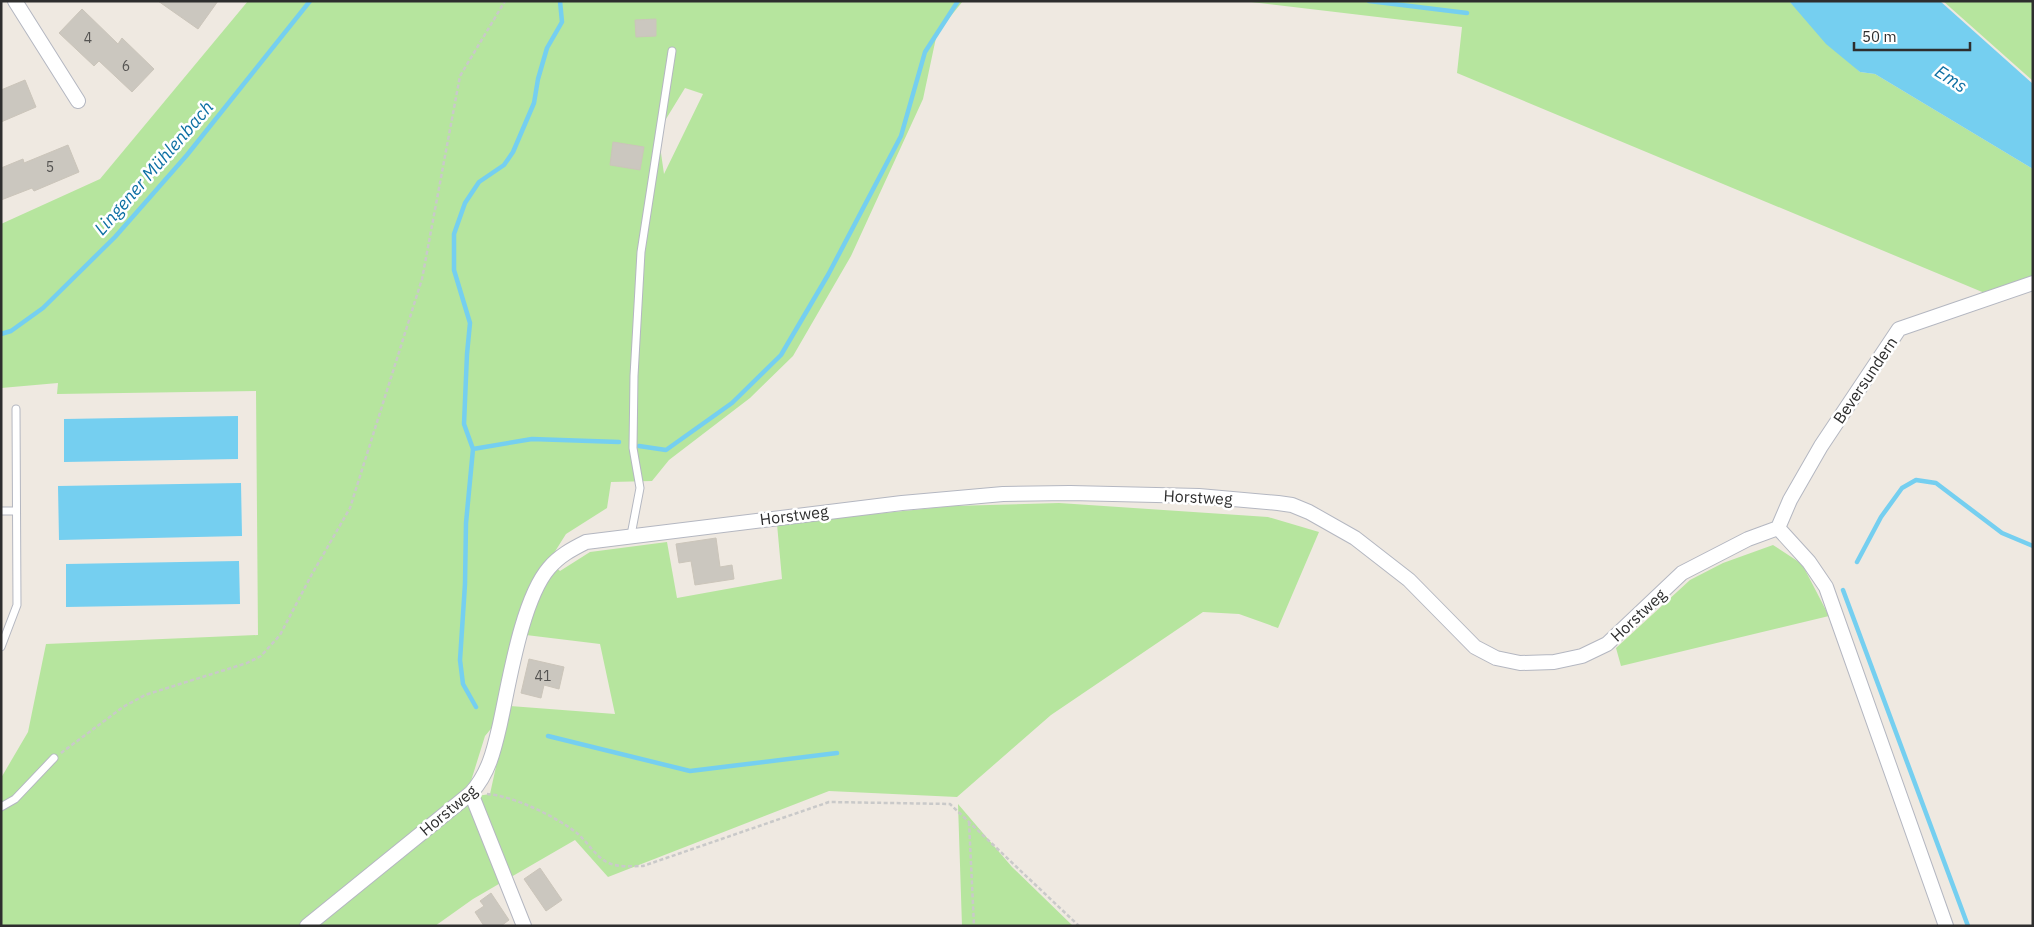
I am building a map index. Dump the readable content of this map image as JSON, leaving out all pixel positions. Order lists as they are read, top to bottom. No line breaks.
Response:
{"streets":{"street":["Beversundern","Horstweg"]},"crossings":[["Beversundern","Horstweg"]],"water":["Ems","Lingener Mühlenbach"],"house_numbers":["4","6","5","41"],"scale_bar":"50 m"}
